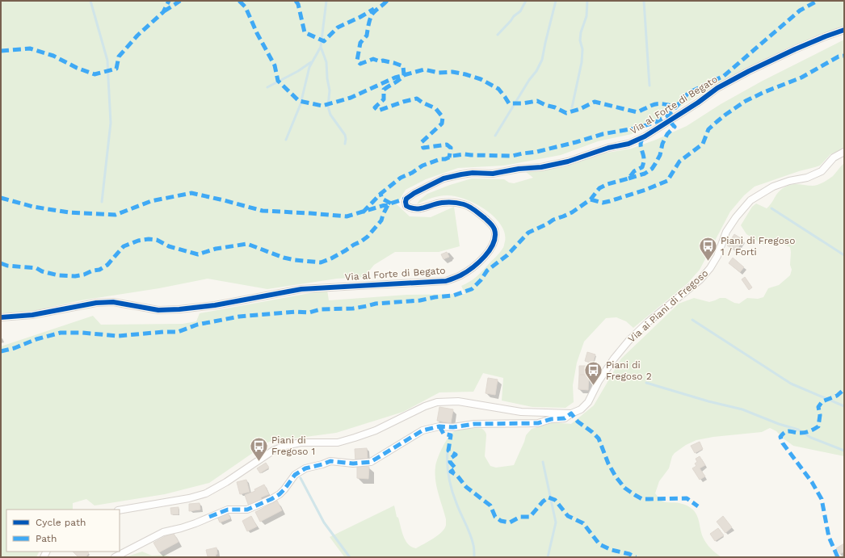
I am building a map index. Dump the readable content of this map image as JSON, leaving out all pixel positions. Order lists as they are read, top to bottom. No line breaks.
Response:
{"streets":{"street":["Via al Forte di Begato","Via ai Piani di Fregoso"]},"places":{"bus stop":["Piani di Fregoso 1 / Forti","Piani di Fregoso 2","Piani di Fregoso 1"]},"legend":["Cycle path","Path"]}
